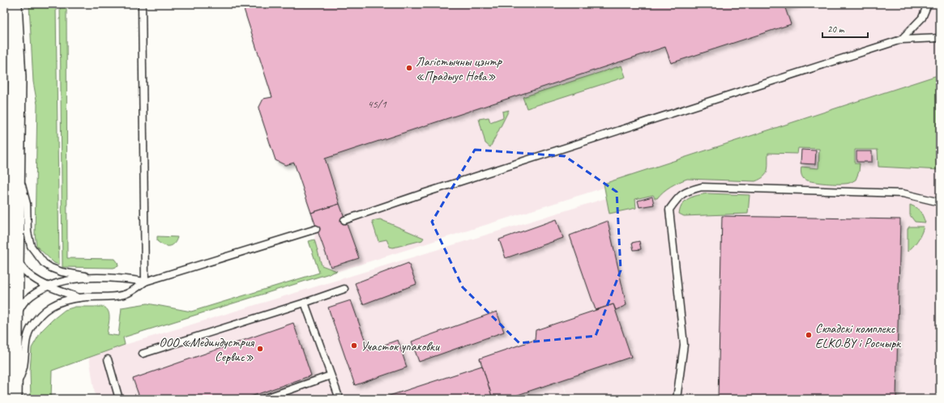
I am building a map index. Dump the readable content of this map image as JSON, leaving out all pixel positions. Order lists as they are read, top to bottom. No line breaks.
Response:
{"places":["Лагістычны цэнтр «Прадыус Нова»","Складскі комплекс ELKO.BY і Росчырк","Участок упаковки","ООО «Мединдустрия Сервис»"],"house_numbers":["45/1"],"scale_bar":"20 m"}
